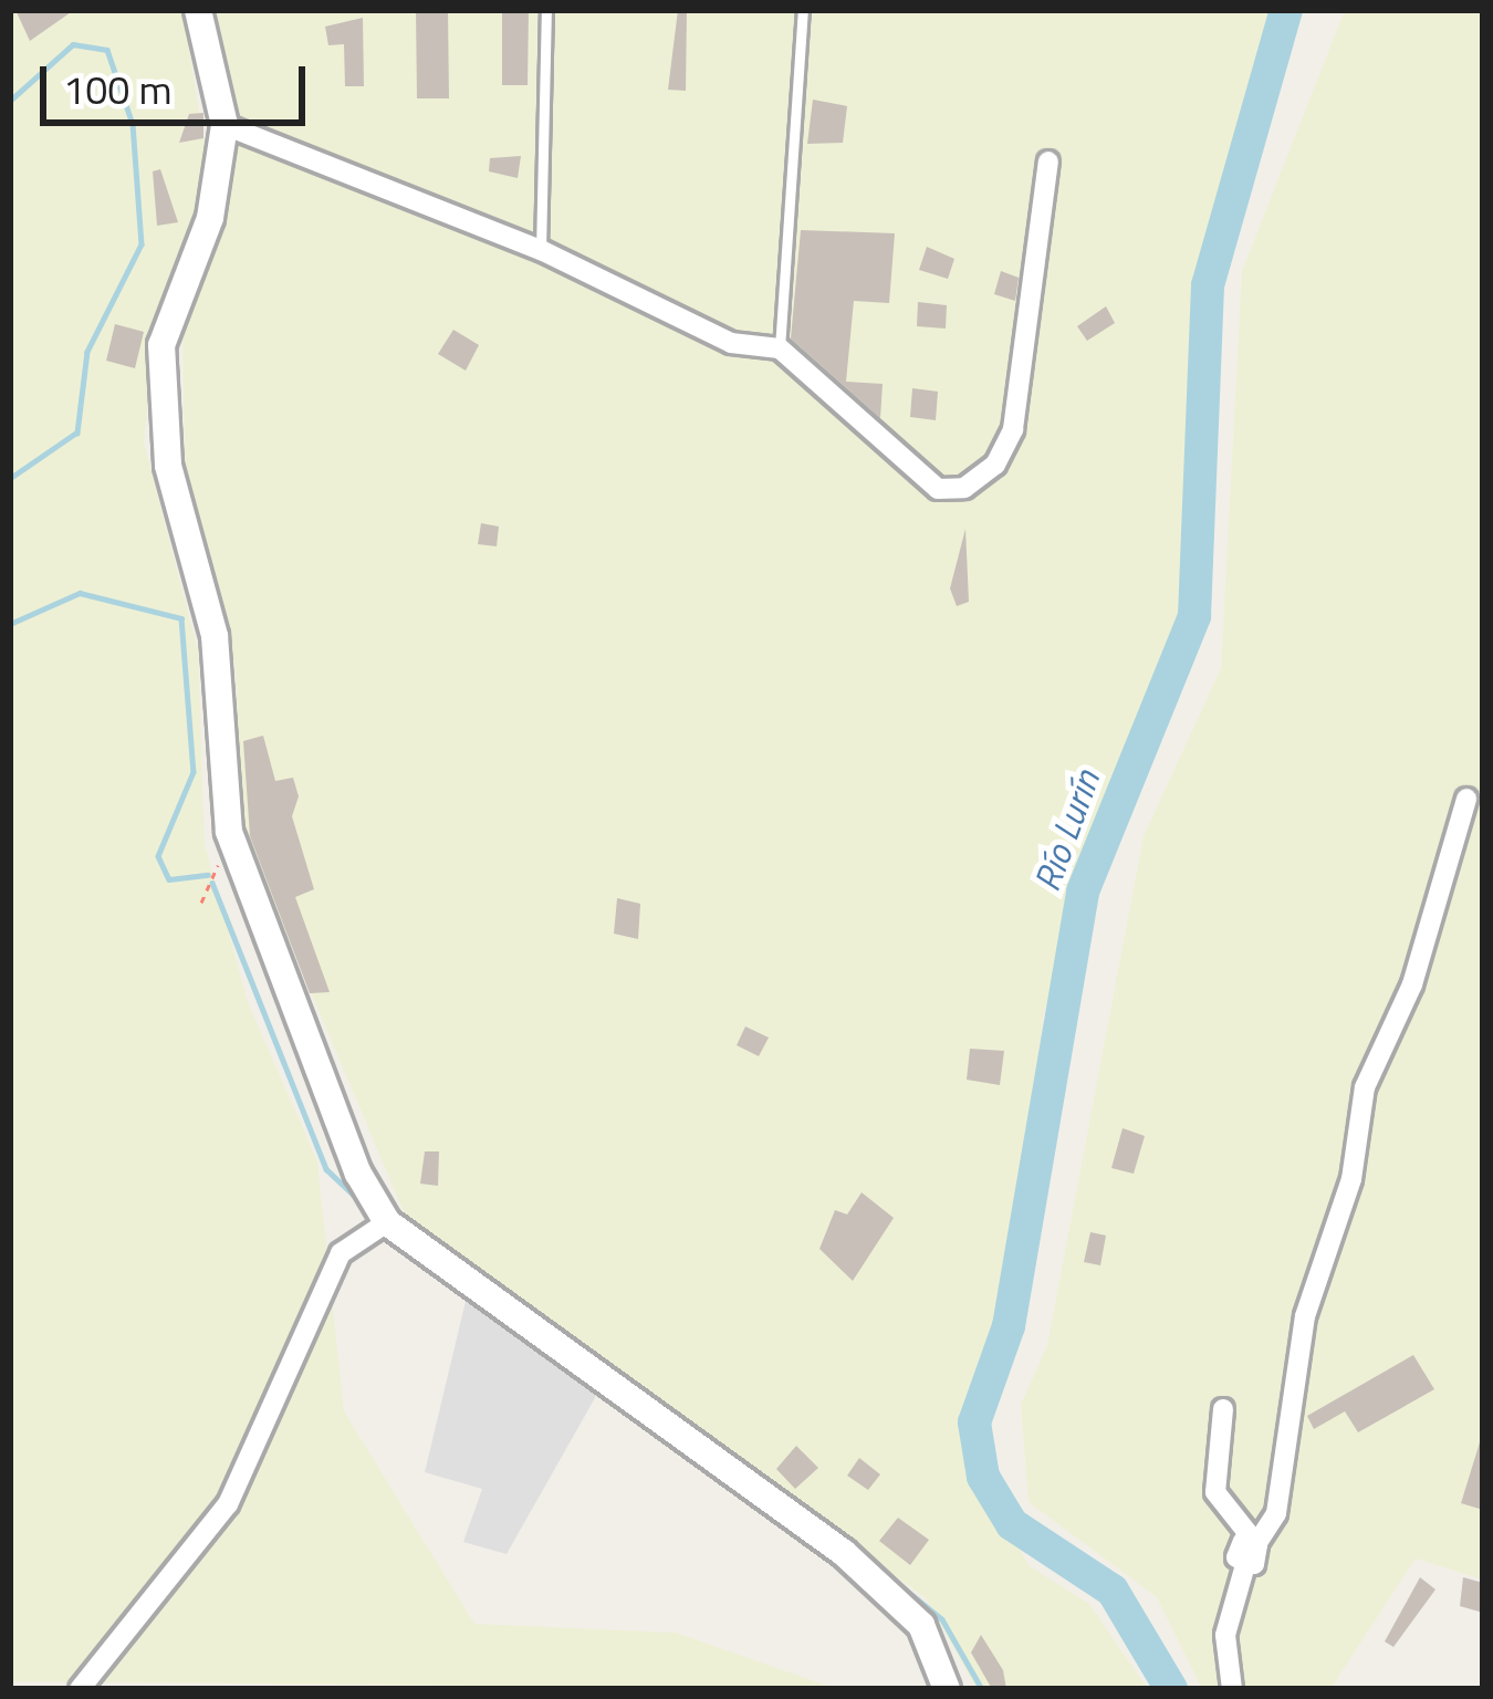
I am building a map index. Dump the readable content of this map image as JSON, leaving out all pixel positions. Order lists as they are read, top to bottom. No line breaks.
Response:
{"water":["Río Lurín"],"scale_bar":"100 m"}
